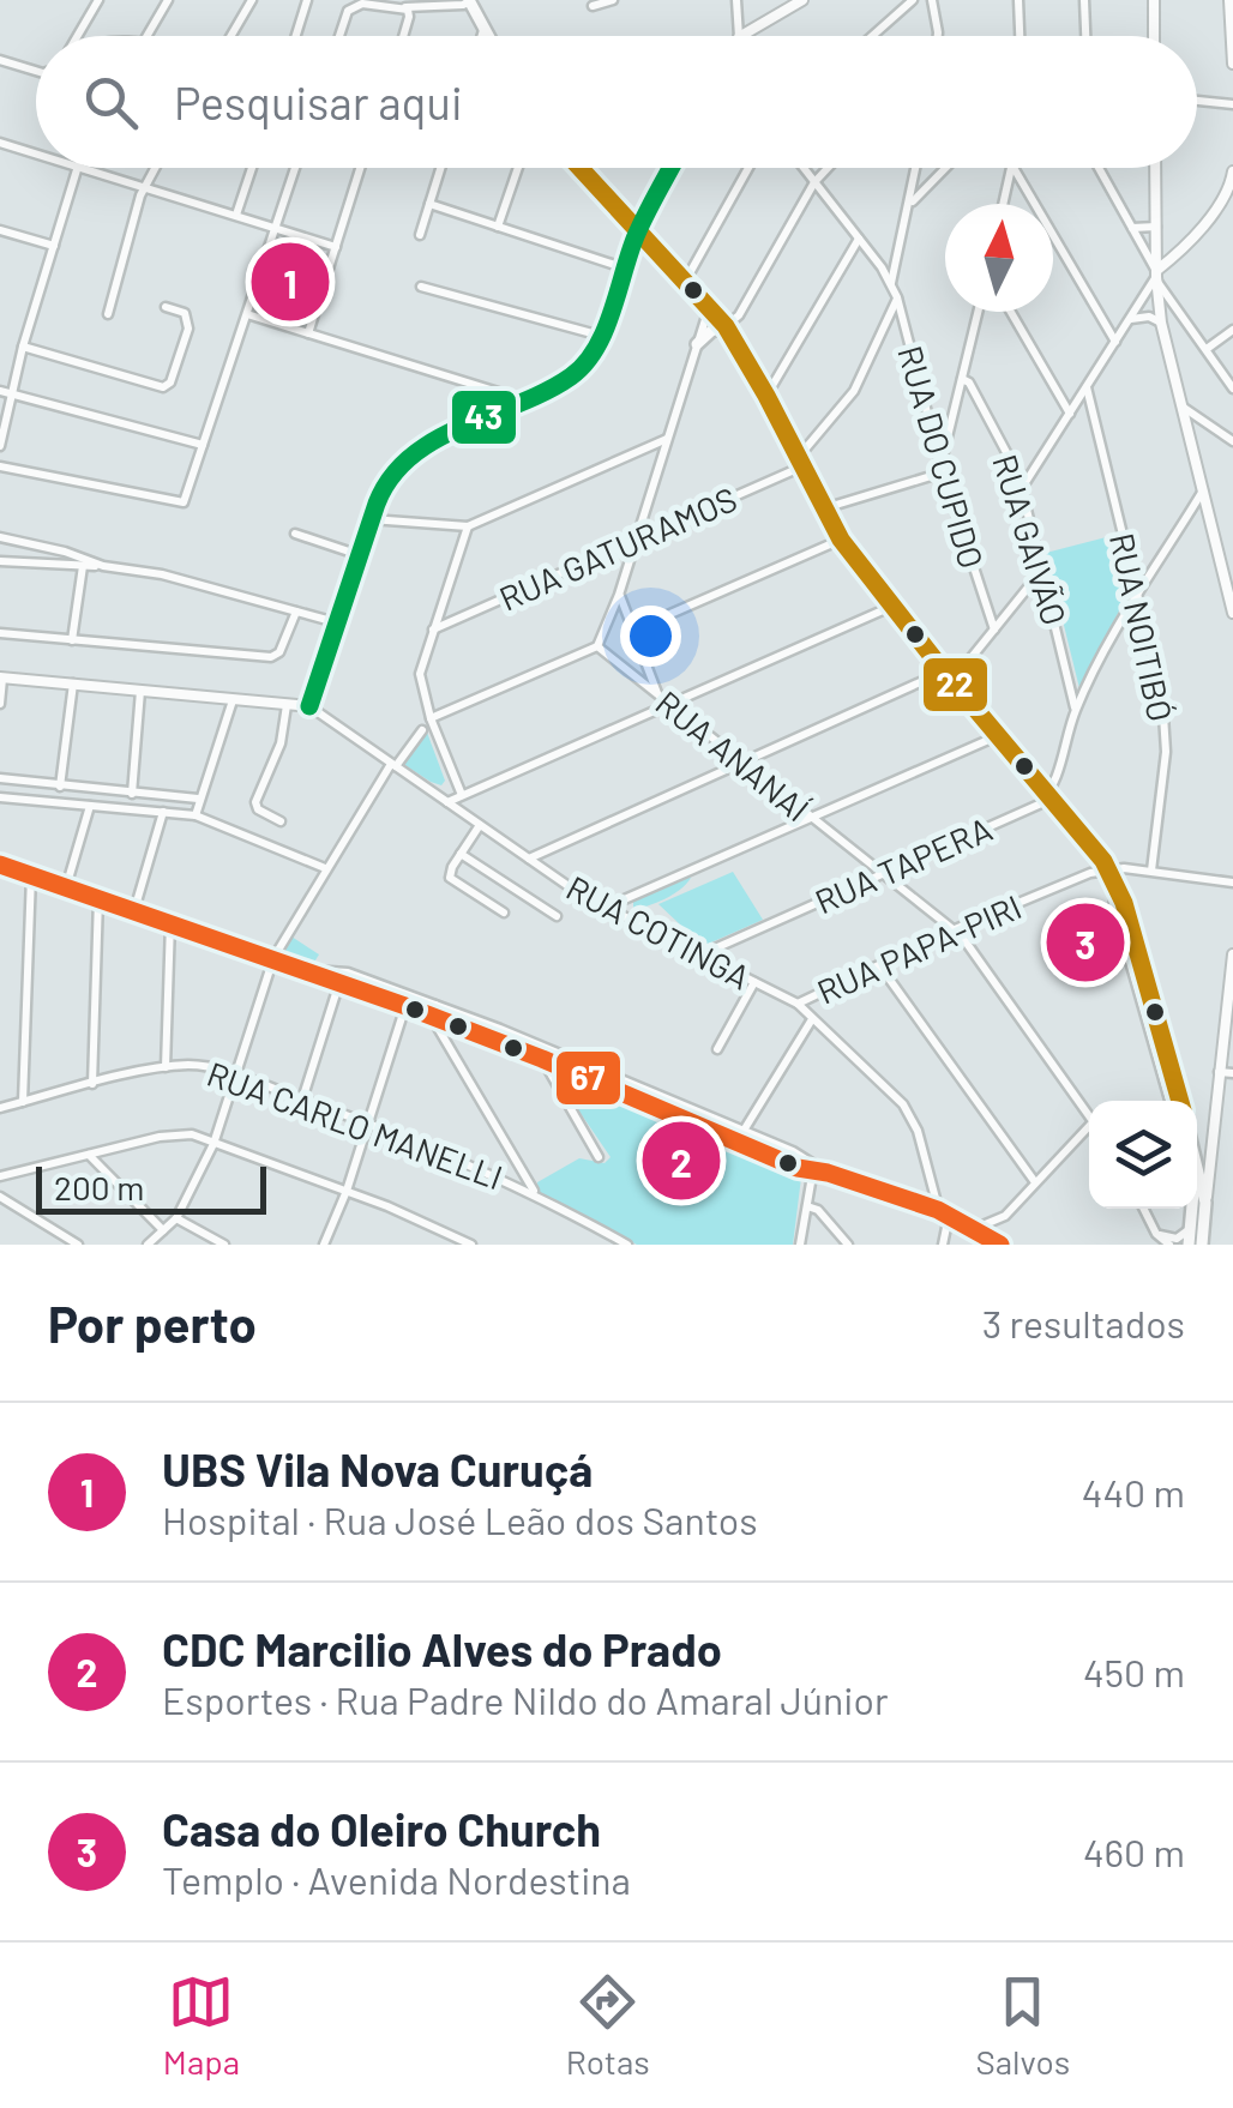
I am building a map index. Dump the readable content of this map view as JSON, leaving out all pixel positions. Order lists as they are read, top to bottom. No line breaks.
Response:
{"streets":{"street":["RUA DO CUPIDO","RUA GAIVÃO","RUA GATURAMOS","RUA NOITIBÓ","RUA ANANAÍ","RUA TAPERA","RUA COTINGA","RUA PAPA-PIRI","RUA CARLO MANELLI"]},"crossings":[["RUA NOITIBÓ","RUA PAPA-PIRI"],["RUA ANANAÍ","RUA TAPERA"],["RUA ANANAÍ","RUA PAPA-PIRI"],["RUA TAPERA","RUA COTINGA"],["RUA COTINGA","RUA PAPA-PIRI"]],"lines":["transit line 22","transit line 43","transit line 67"],"scale_bar":"200 m","north":"top","page":{"search":"Pesquisar aqui","pins":["1","3","2"],"scale":"200 m","heading":["Por perto","3 resultados"],"list":[{"mark":"1","name":"UBS Vila Nova Curuçá","note":"Hospital · Rua José Leão dos Santos","value":"440 m"},{"mark":"2","name":"CDC Marcilio Alves do Prado","note":"Esportes · Rua Padre Nildo do Amaral Júnior","value":"450 m"},{"mark":"3","name":"Casa do Oleiro Church","note":"Templo · Avenida Nordestina","value":"460 m"}],"nav":["Mapa","Rotas","Salvos"]}}
